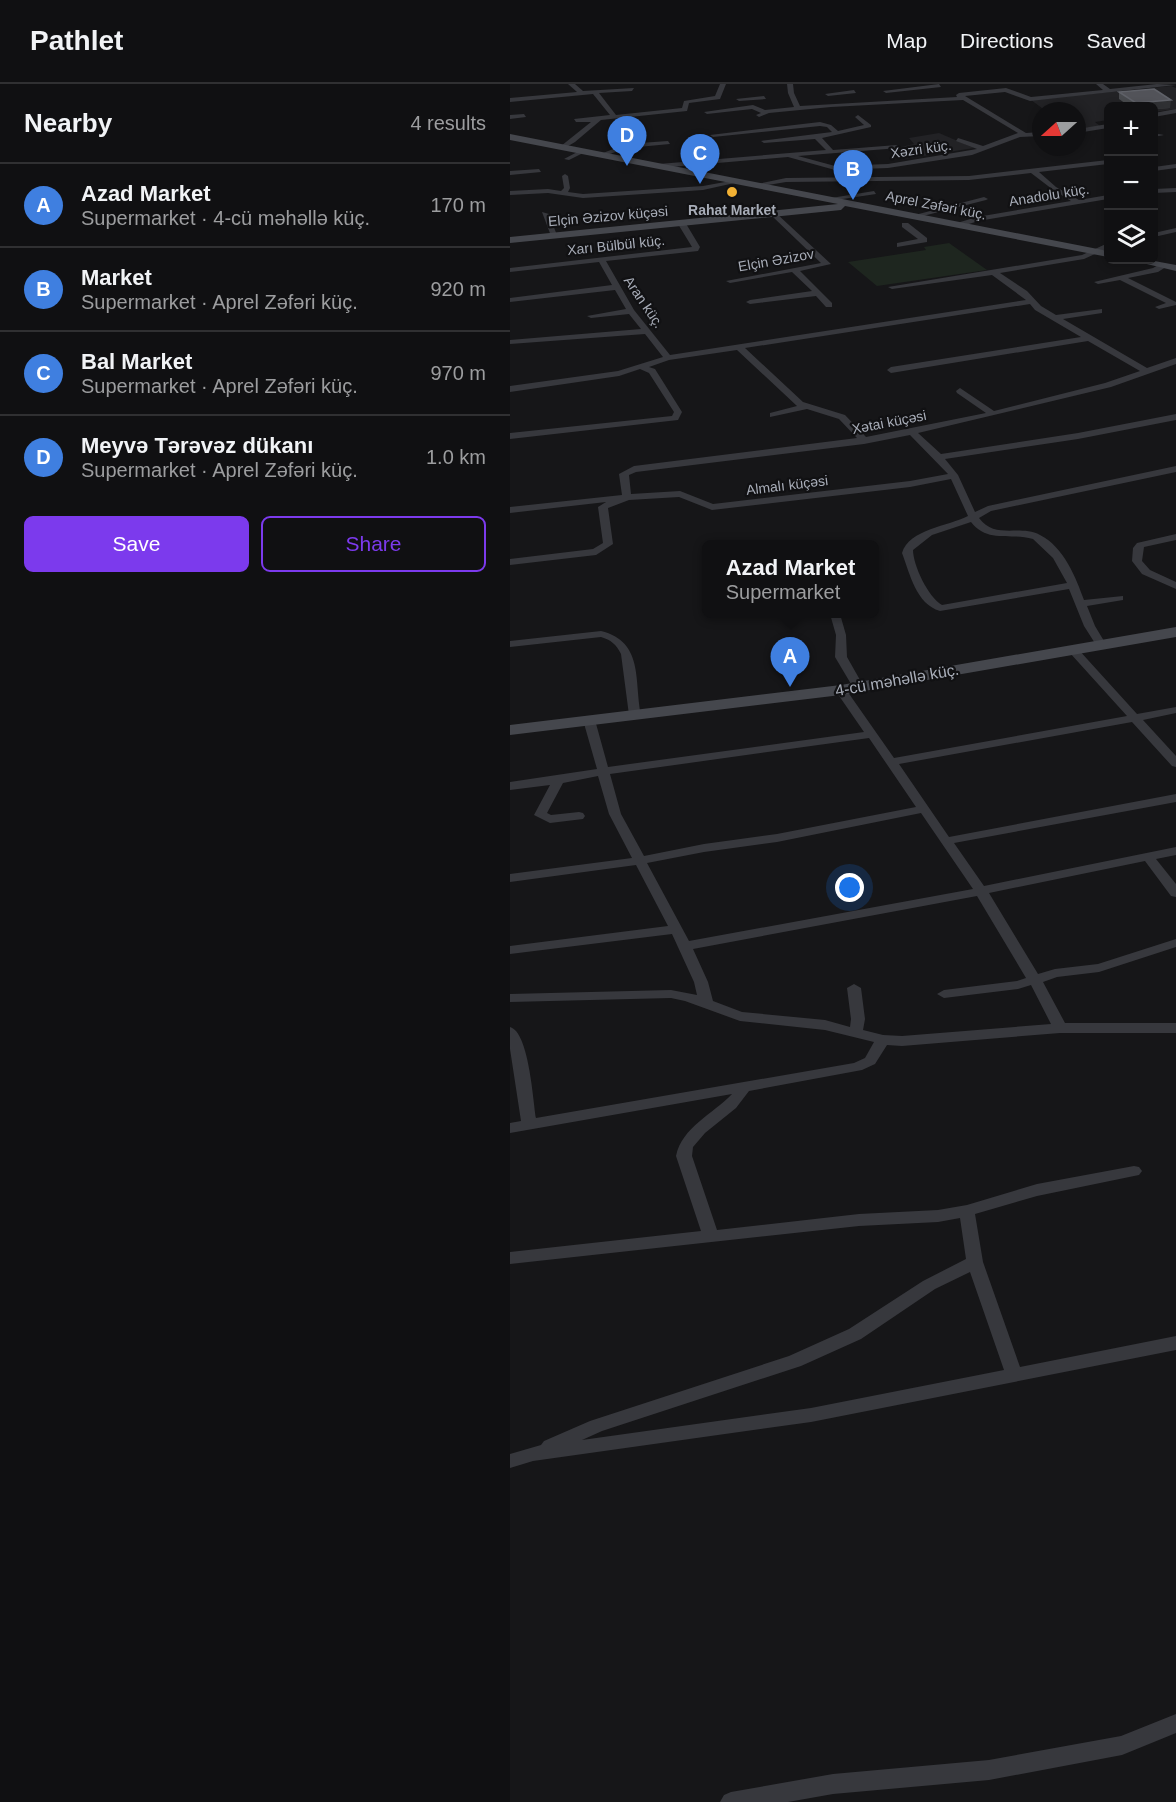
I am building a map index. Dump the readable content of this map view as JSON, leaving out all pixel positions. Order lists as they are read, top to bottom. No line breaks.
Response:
{"streets":{"street":["Xəzri küç.","Anadolu küç.","Aprel Zəfəri küç.","Elçin Əzizov küçəsi","Xarı Bülbül küç.","Elçin Əzizov","Aran küç.","Xətai küçəsi","Almalı küçəsi","4-cü məhəllə küç."]},"crossings":[["Xəzri küç.","Aprel Zəfəri küç."],["Anadolu küç.","Aprel Zəfəri küç."],["Aprel Zəfəri küç.","Elçin Əzizov küçəsi"],["Elçin Əzizov küçəsi","Xarı Bülbül küç."],["Elçin Əzizov küçəsi","Elçin Əzizov"],["Xarı Bülbül küç.","Aran küç."],["Xətai küçəsi","Almalı küçəsi"]],"places":["Rahat Market"],"north":"left","page":{"header":"Pathlet","nav":["Map","Directions","Saved"],"heading":["Nearby","4 results"],"map_buttons":["+","−"],"pins":["D","C","B","A"],"list":[{"mark":"A","name":"Azad Market","note":"Supermarket · 4-cü məhəllə küç.","value":"170 m"},{"mark":"B","name":"Market","note":"Supermarket · Aprel Zəfəri küç.","value":"920 m"},{"mark":"C","name":"Bal Market","note":"Supermarket · Aprel Zəfəri küç.","value":"970 m"},{"mark":"D","name":"Meyvə Tərəvəz dükanı","note":"Supermarket · Aprel Zəfəri küç.","value":"1.0 km"}],"buttons":["Save","Share"],"popup":["Azad Market","Supermarket"]}}
